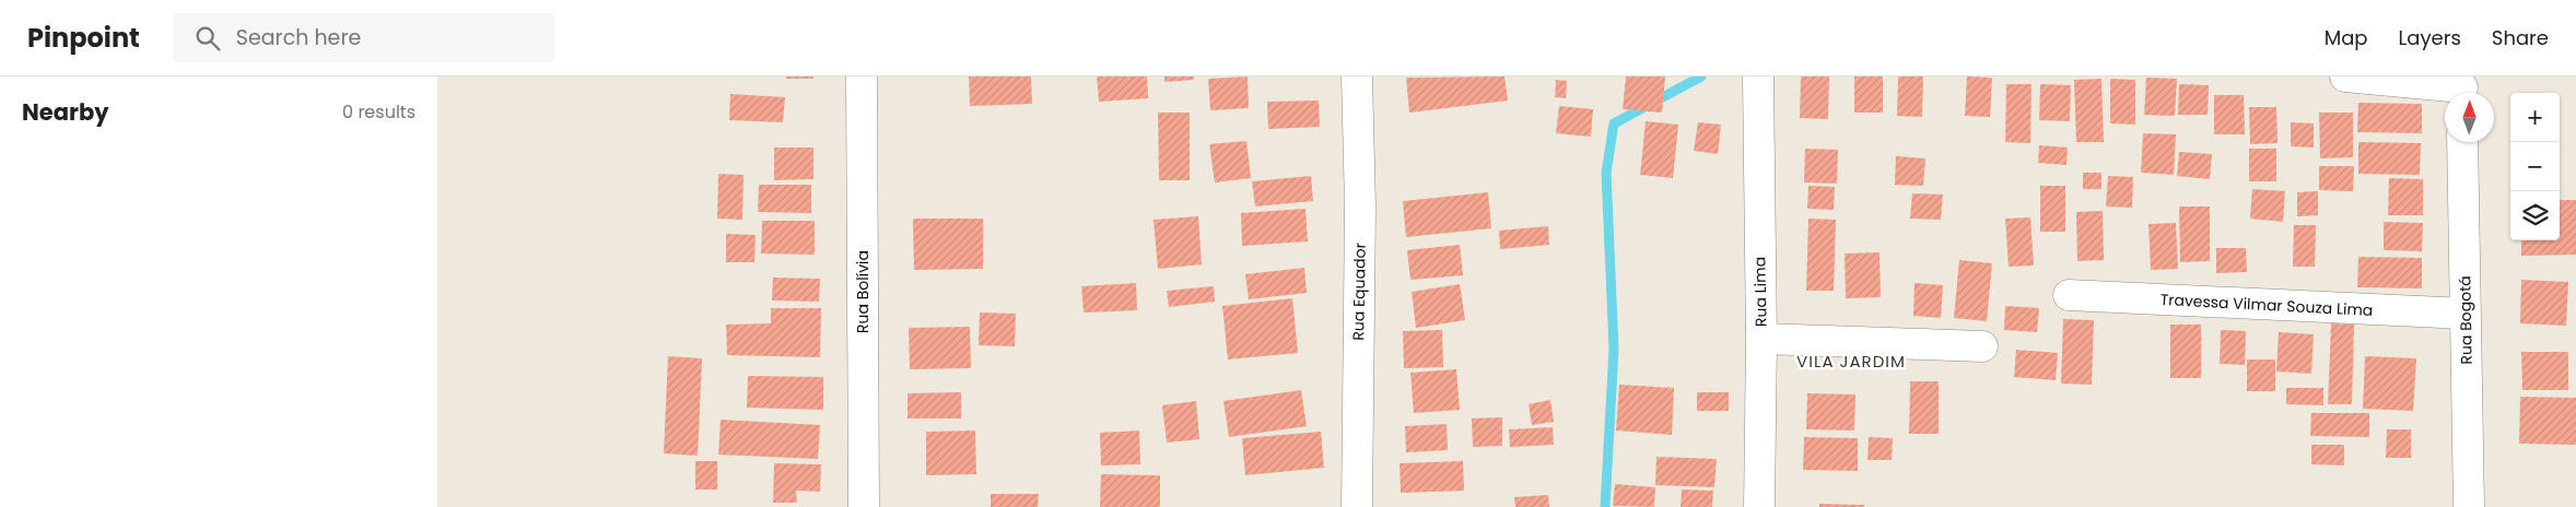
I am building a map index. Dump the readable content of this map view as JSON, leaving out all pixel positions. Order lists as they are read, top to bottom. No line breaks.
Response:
{"streets":{"street":["Rua Bolívia","Rua Equador","Rua Lima","Travessa Vilmar Souza Lima","Rua Bogotá"]},"crossings":[["Travessa Vilmar Souza Lima","Rua Bogotá"]],"districts":["VILA JARDIM"],"north":"top","page":{"header":"Pinpoint","search":"Search here","nav":["Map","Layers","Share"],"heading":["Nearby","0 results"],"map_buttons":["+","−"]}}
